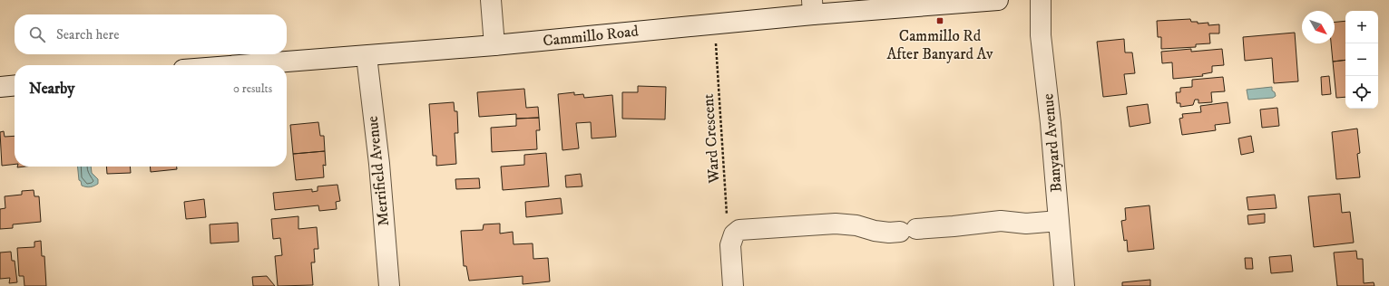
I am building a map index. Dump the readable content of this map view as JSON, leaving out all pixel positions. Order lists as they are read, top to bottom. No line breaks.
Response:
{"streets":{"street":["Cammillo Road","Banyard Avenue","Merrifield Avenue"],"path":["Ward Crescent"]},"crossings":[["Cammillo Road","Merrifield Avenue"]],"places":{"transit":["Cammillo Rd After Banyard Av"]},"north":"bottom right","page":{"map_buttons":["+","−"],"search":"Search here","heading":["Nearby","0 results"]}}
